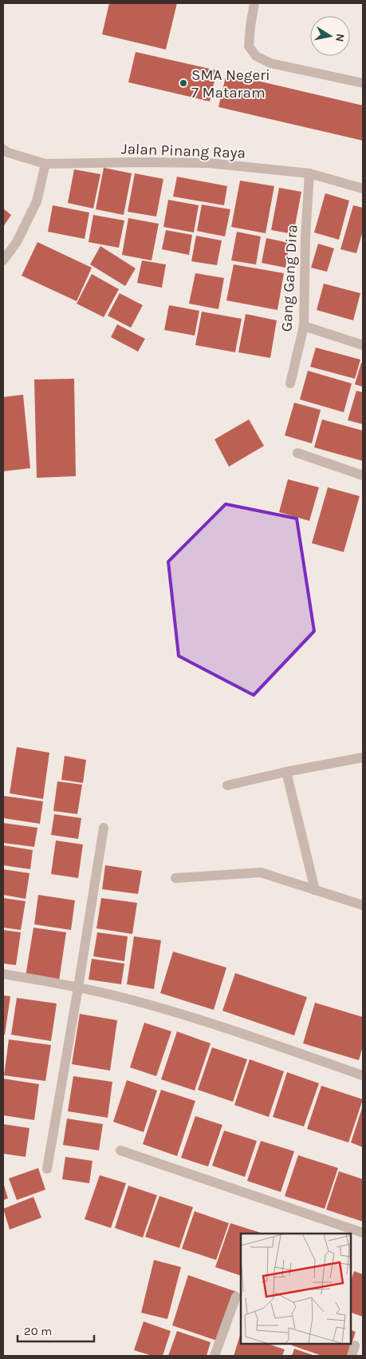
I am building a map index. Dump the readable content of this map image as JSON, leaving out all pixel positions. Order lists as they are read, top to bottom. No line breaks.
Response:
{"streets":{"street":["Jalan Pinang Raya","Gang Gang Dira"]},"crossings":[["Jalan Pinang Raya","Gang Gang Dira"]],"places":["SMA Negeri 7 Mataram"],"scale_bar":"20 m","north":"right"}
